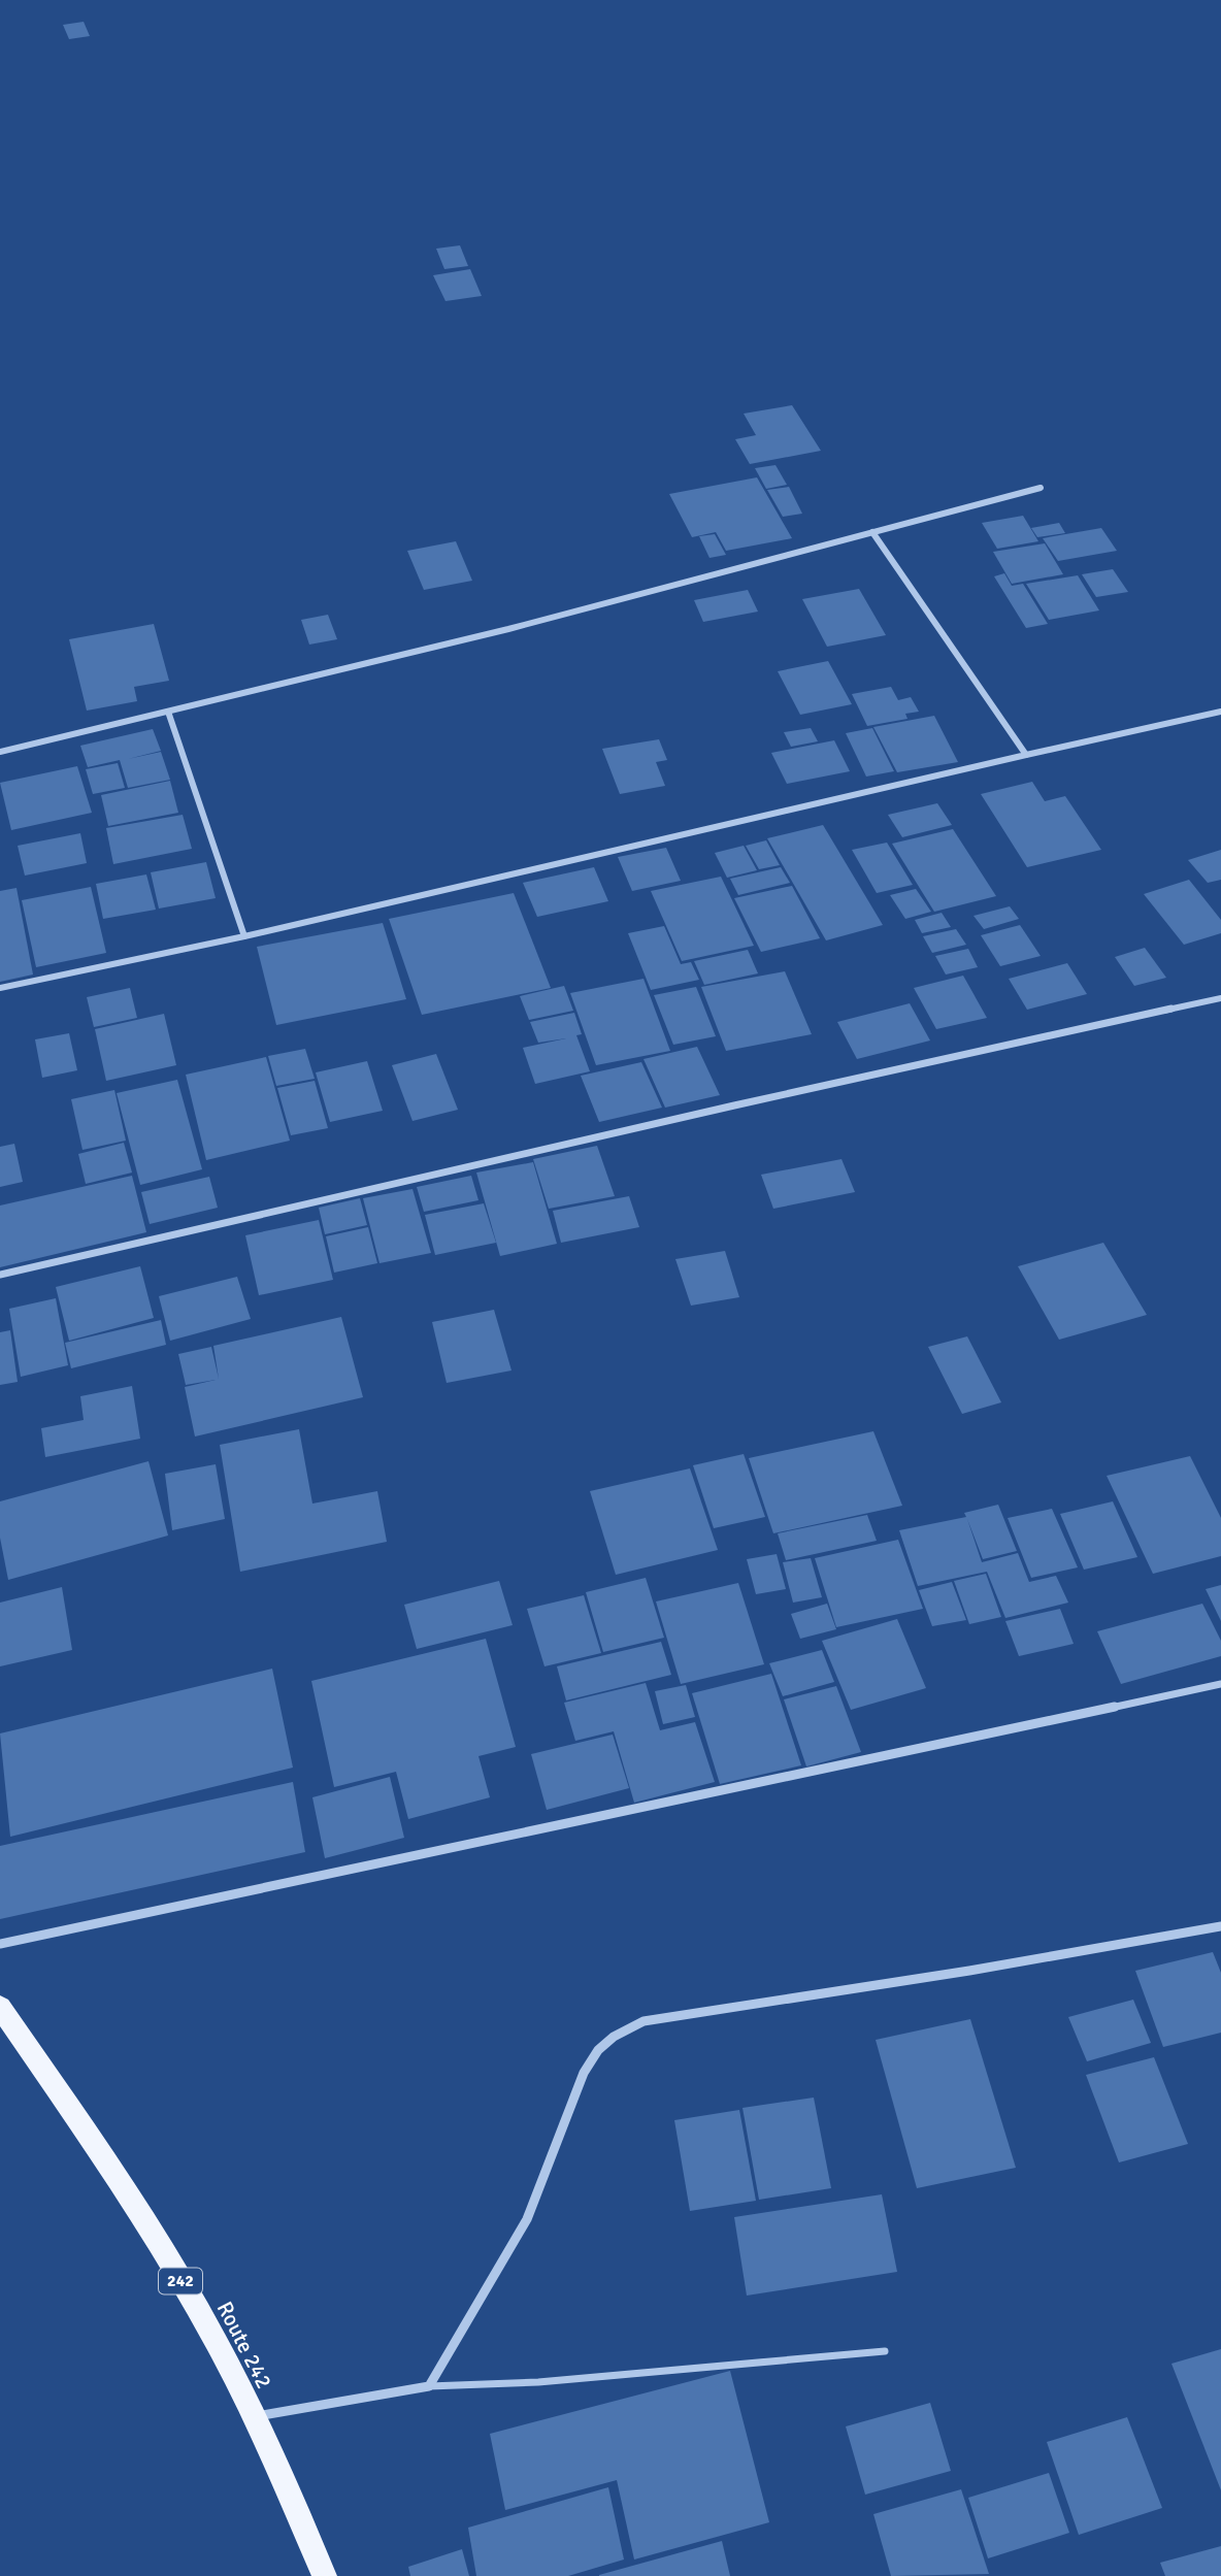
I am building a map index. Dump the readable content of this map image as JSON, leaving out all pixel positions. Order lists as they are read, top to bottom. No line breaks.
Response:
{"streets":{"main road":["242","Route 242"]}}
